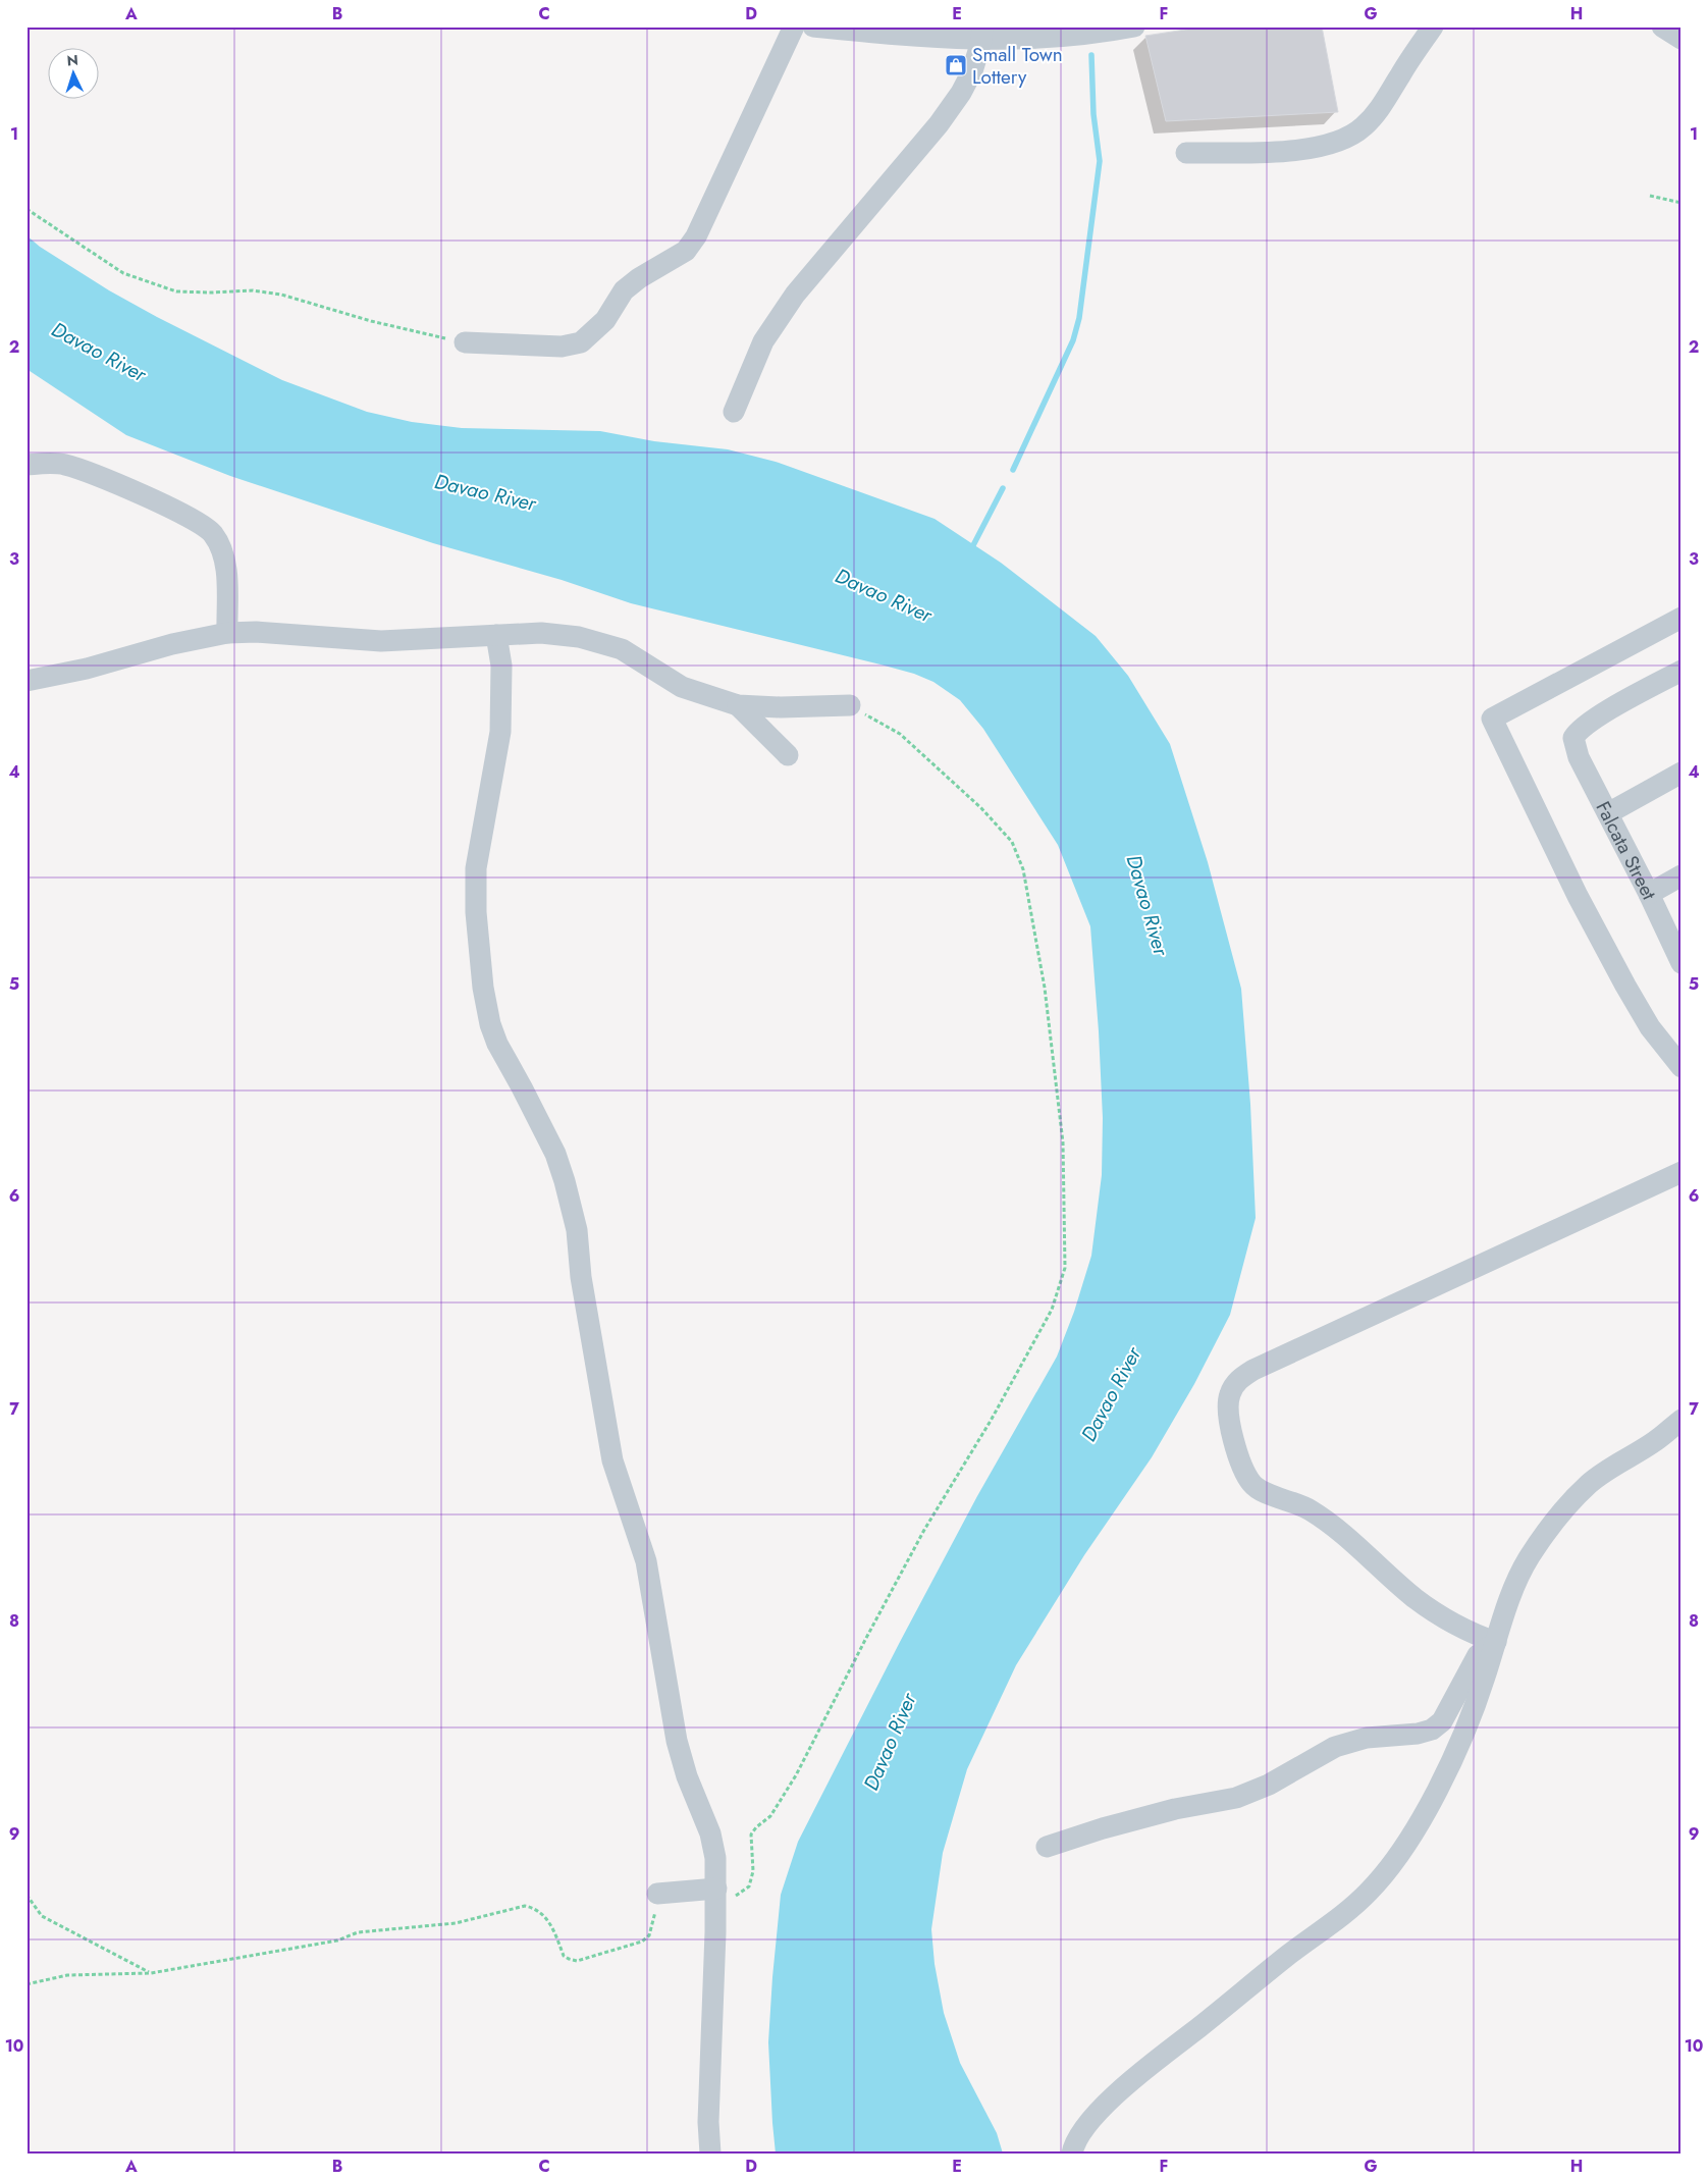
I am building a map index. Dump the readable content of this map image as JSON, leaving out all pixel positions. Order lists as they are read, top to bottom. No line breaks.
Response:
{"streets":{"street":["Falcata Street"]},"water":["Davao River"],"places":{"shop":["Small Town Lottery"]},"north":"top","grid":{"columns":["A","B","C","D","E","F","G","H"],"rows":["1","2","3","4","5","6","7","8","9","10"]}}
